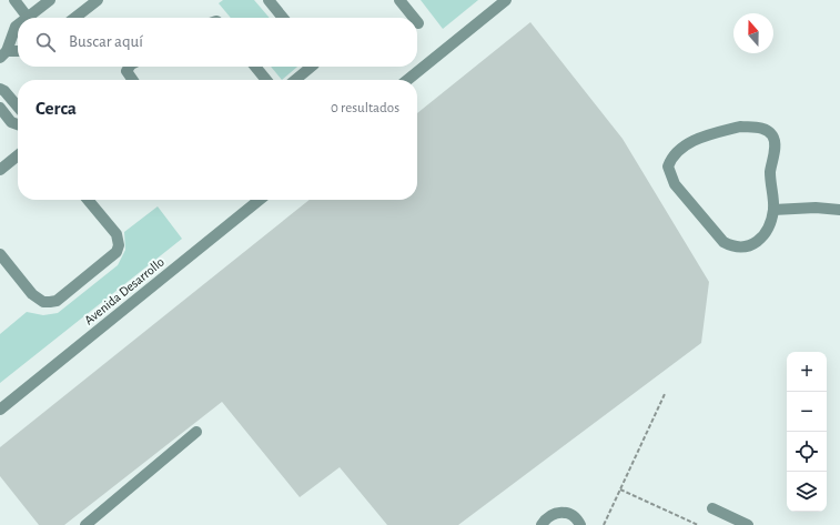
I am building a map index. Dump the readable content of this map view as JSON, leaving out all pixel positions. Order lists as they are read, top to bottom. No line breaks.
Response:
{"streets":{"street":["Avenida Desarrollo"]},"north":"top","page":{"search":"Buscar aquí","heading":["Cerca","0 resultados"],"map_buttons":["+","−"]}}
